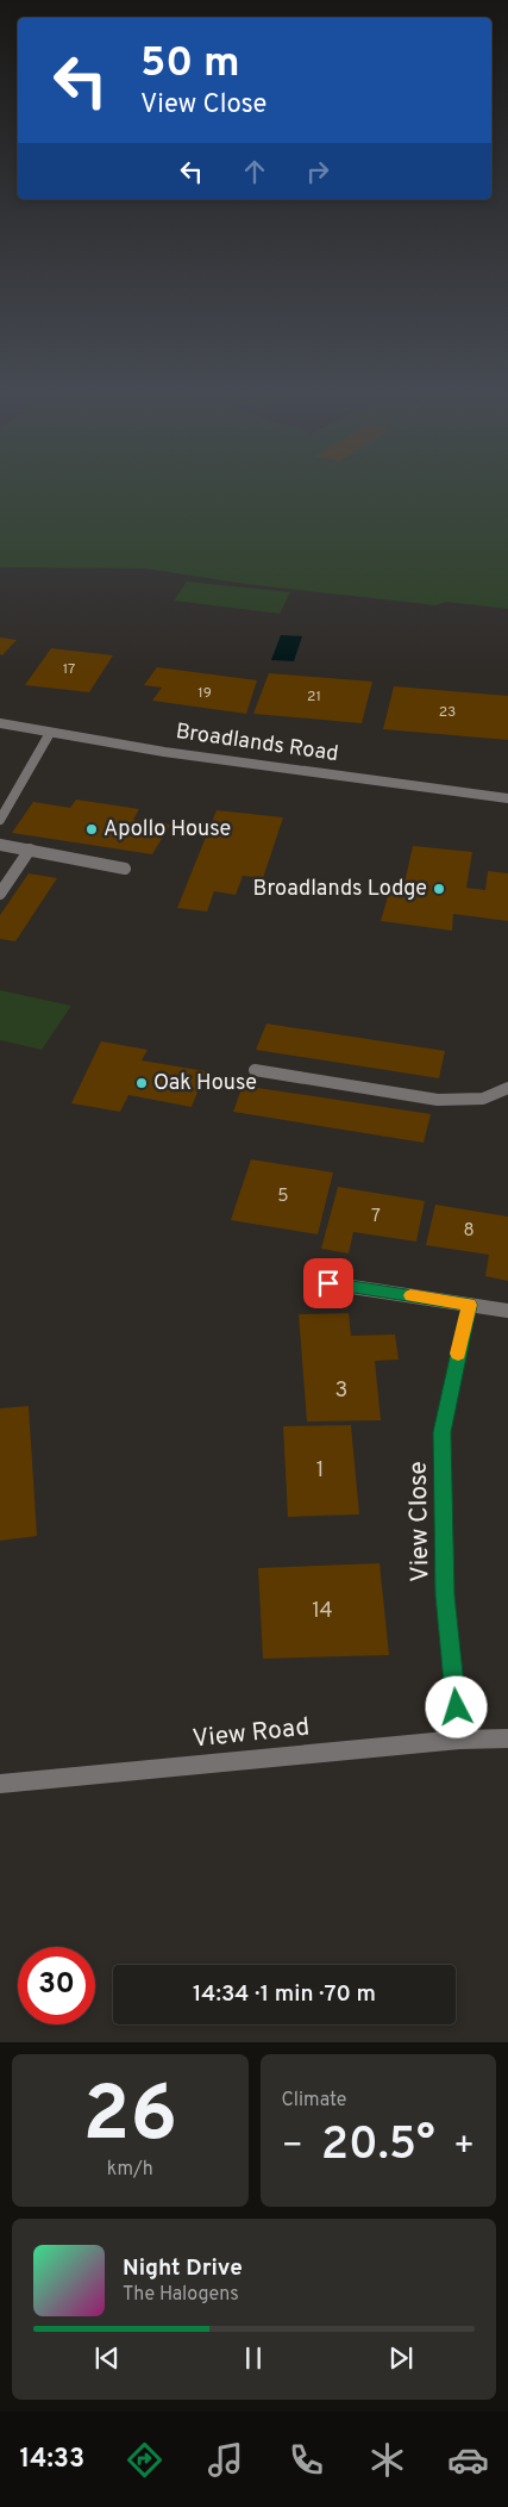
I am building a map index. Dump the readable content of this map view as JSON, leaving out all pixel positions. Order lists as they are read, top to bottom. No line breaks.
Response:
{"streets":{"street":["Broadlands Road","View Close","View Road"]},"crossings":[["View Close","View Road"]],"places":["Apollo House","Broadlands Lodge","Oak House"],"house_numbers":["17","19","21","23","5","7","8","3","1","14"],"page":{"turn":["50 m","View Close"],"limit":"30","trip":"14:34 · 1 min · 70 m","tile":[["26","km/h"],"Climate"],"heat":["−","20.5°","+"],"song":["Night Drive","The Halogens"],"tabs":"14:33"}}
